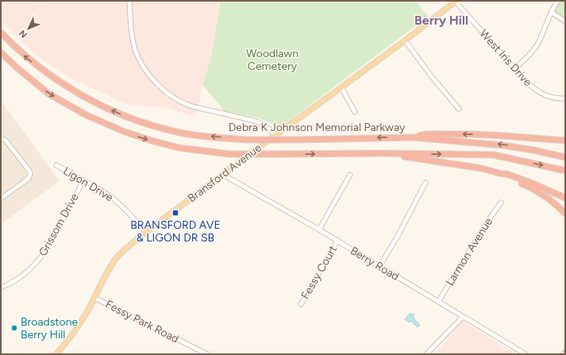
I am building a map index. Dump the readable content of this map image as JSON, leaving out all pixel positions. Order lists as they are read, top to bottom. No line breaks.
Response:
{"streets":{"highway":["Debra K Johnson Memorial Parkway"],"main road":["Bransford Avenue"],"street":["West Iris Drive","Ligon Drive","Grissom Drive","Larmon Avenue","Berry Road","Fessy Court","Fessy Park Road"]},"crossings":[["West Iris Drive","Bransford Avenue"],["Bransford Avenue","Ligon Drive"],["Bransford Avenue","Berry Road"],["Bransford Avenue","Fessy Park Road"],["Ligon Drive","Grissom Drive"],["Larmon Avenue","Berry Road"],["Berry Road","Fessy Court"]],"districts":["Berry Hill"],"parks":["Woodlawn Cemetery"],"places":{"transit":["BRANSFORD AVE & LIGON DR SB"],"other":["Broadstone Berry Hill"]},"north":"bottom left"}
